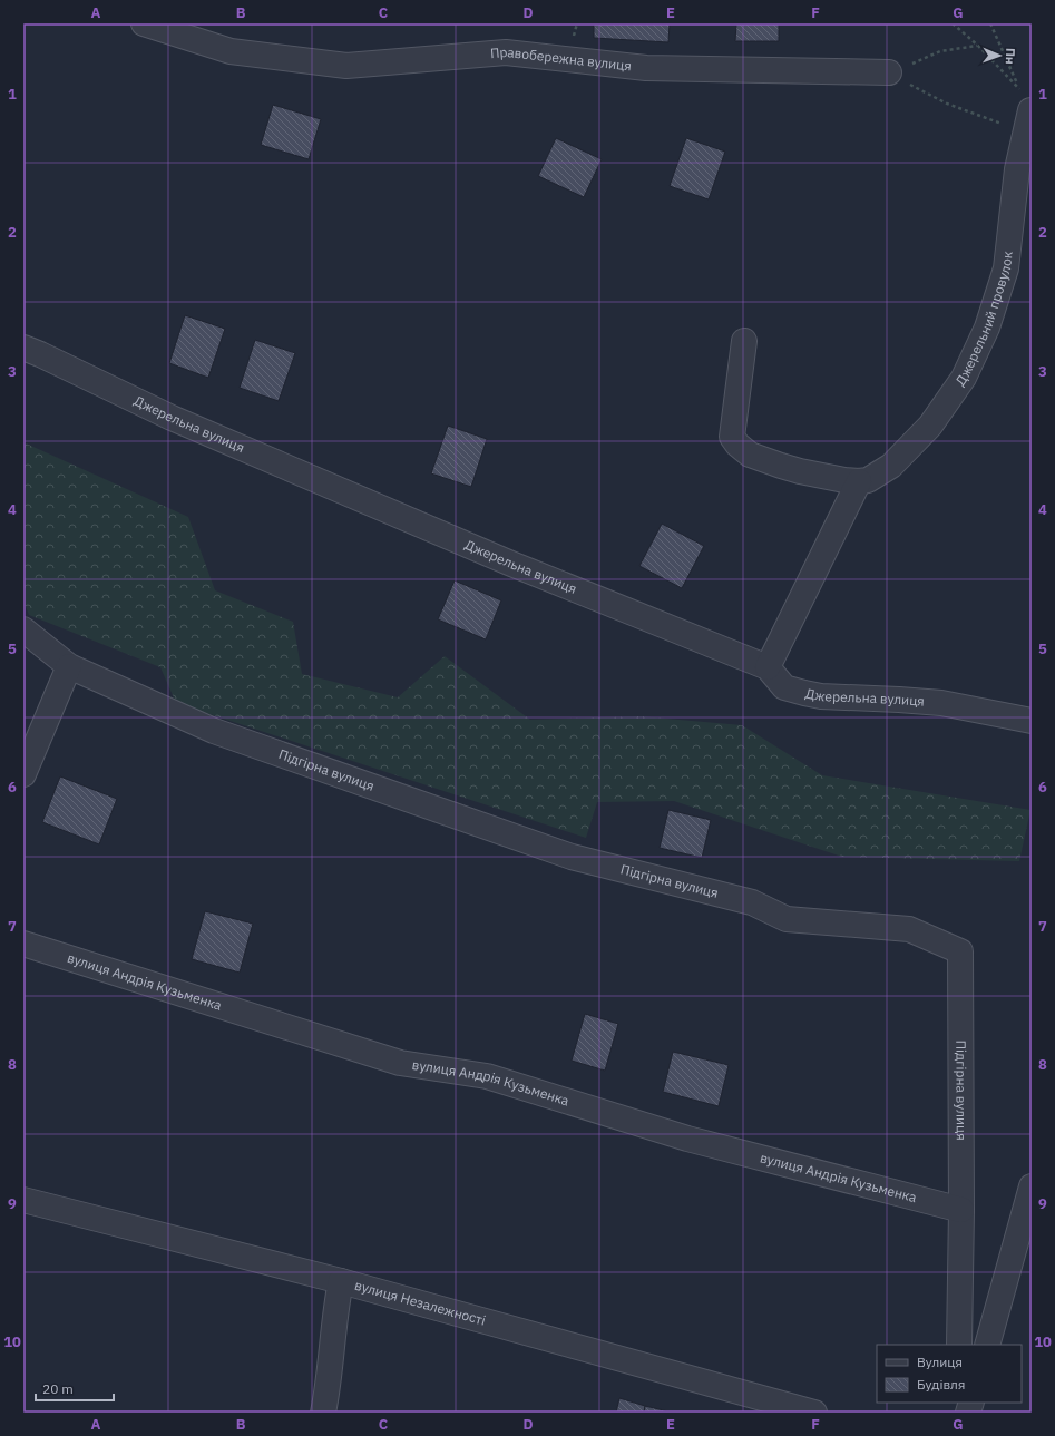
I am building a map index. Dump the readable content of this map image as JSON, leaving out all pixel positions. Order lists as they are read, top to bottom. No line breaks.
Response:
{"streets":{"street":["Правобережна вулиця","Джерельний провулок","Джерельна вулиця","Підгірна вулиця","вулиця Андрія Кузьменка","вулиця Незалежності"]},"crossings":[["Підгірна вулиця","вулиця Андрія Кузьменка"]],"legend":["Вулиця","Будівля"],"scale_bar":"20 m","north":"right","grid":{"columns":["A","B","C","D","E","F","G"],"rows":["1","2","3","4","5","6","7","8","9","10"]}}
